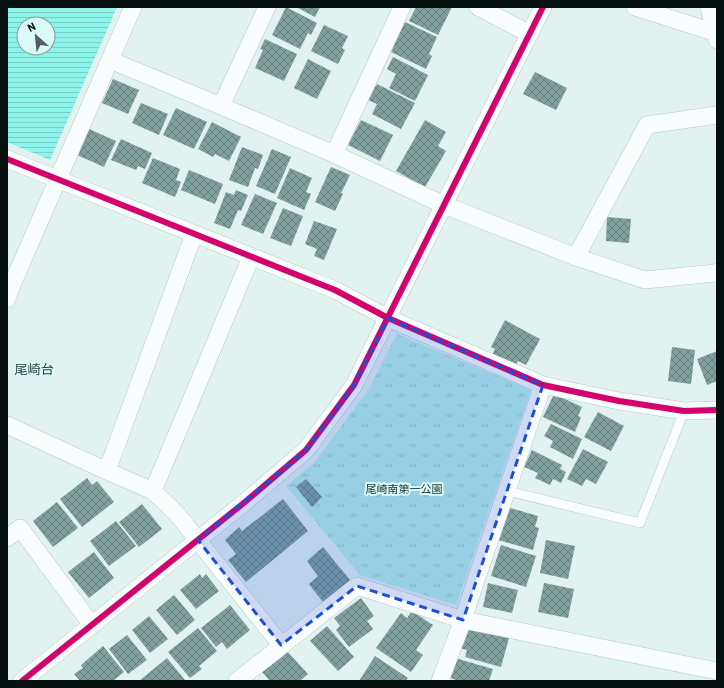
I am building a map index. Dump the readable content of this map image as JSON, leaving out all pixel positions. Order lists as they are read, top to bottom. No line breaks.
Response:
{"districts":["尾崎台"],"parks":["尾崎南第一公園"],"north":"top left"}
